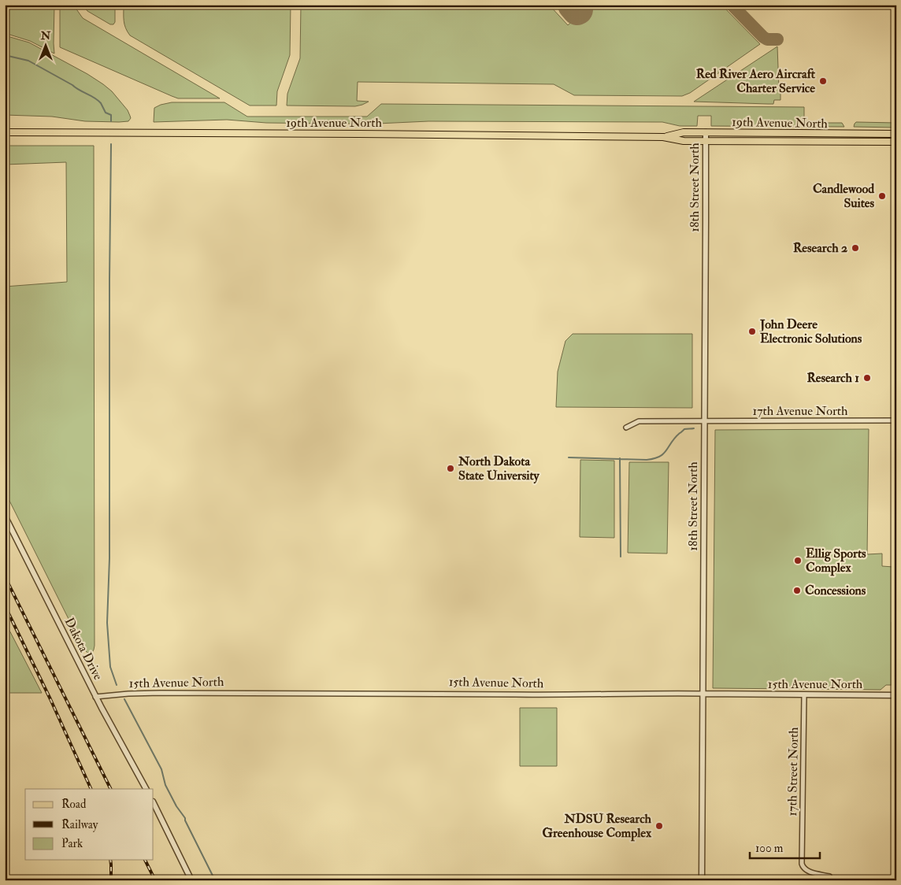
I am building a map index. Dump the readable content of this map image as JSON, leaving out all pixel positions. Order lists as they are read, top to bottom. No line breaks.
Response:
{"streets":{"main road":["19th Avenue North"],"street":["18th Street North","17th Avenue North","Dakota Drive","15th Avenue North","17th Street North"]},"crossings":[["19th Avenue North","18th Street North"],["18th Street North","17th Avenue North"],["18th Street North","15th Avenue North"],["Dakota Drive","15th Avenue North"],["15th Avenue North","17th Street North"]],"places":["Red River Aero Aircraft Charter Service","Candlewood Suites","Research 2","John Deere Electronic Solutions","Research 1","North Dakota State University","Ellig Sports Complex","Concessions","NDSU Research Greenhouse Complex"],"legend":["Road","Railway","Park"],"scale_bar":"100 m","north":"top"}
